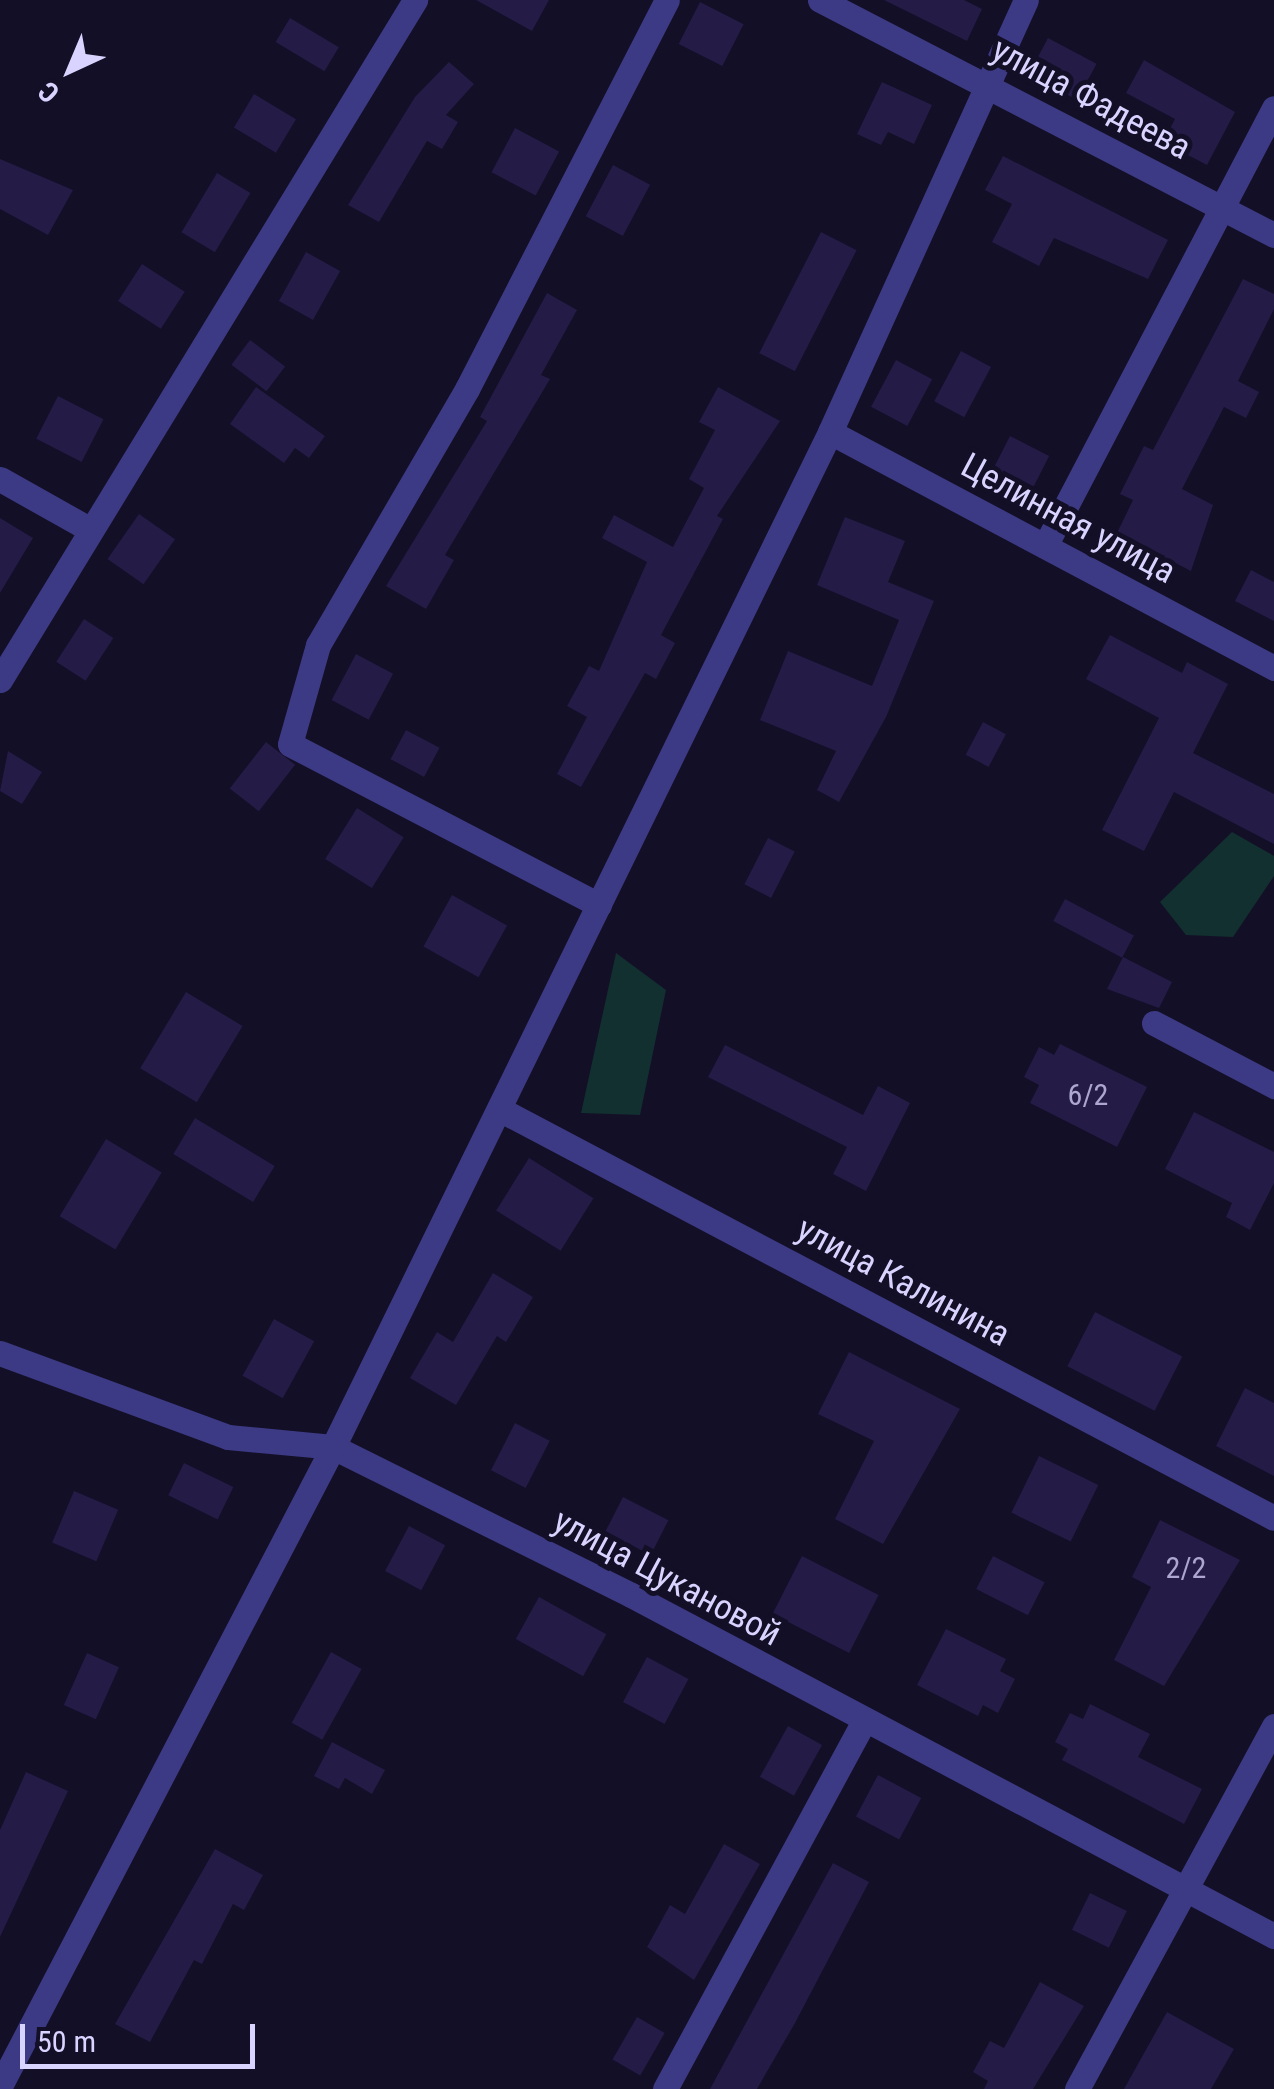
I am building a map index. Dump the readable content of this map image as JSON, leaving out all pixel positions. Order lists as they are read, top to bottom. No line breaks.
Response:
{"streets":{"street":["улица Фадеева","Целинная улица","улица Калинина","улица Цукановой"]},"house_numbers":["6/2","2/2"],"scale_bar":"50 m","north":"bottom left"}
